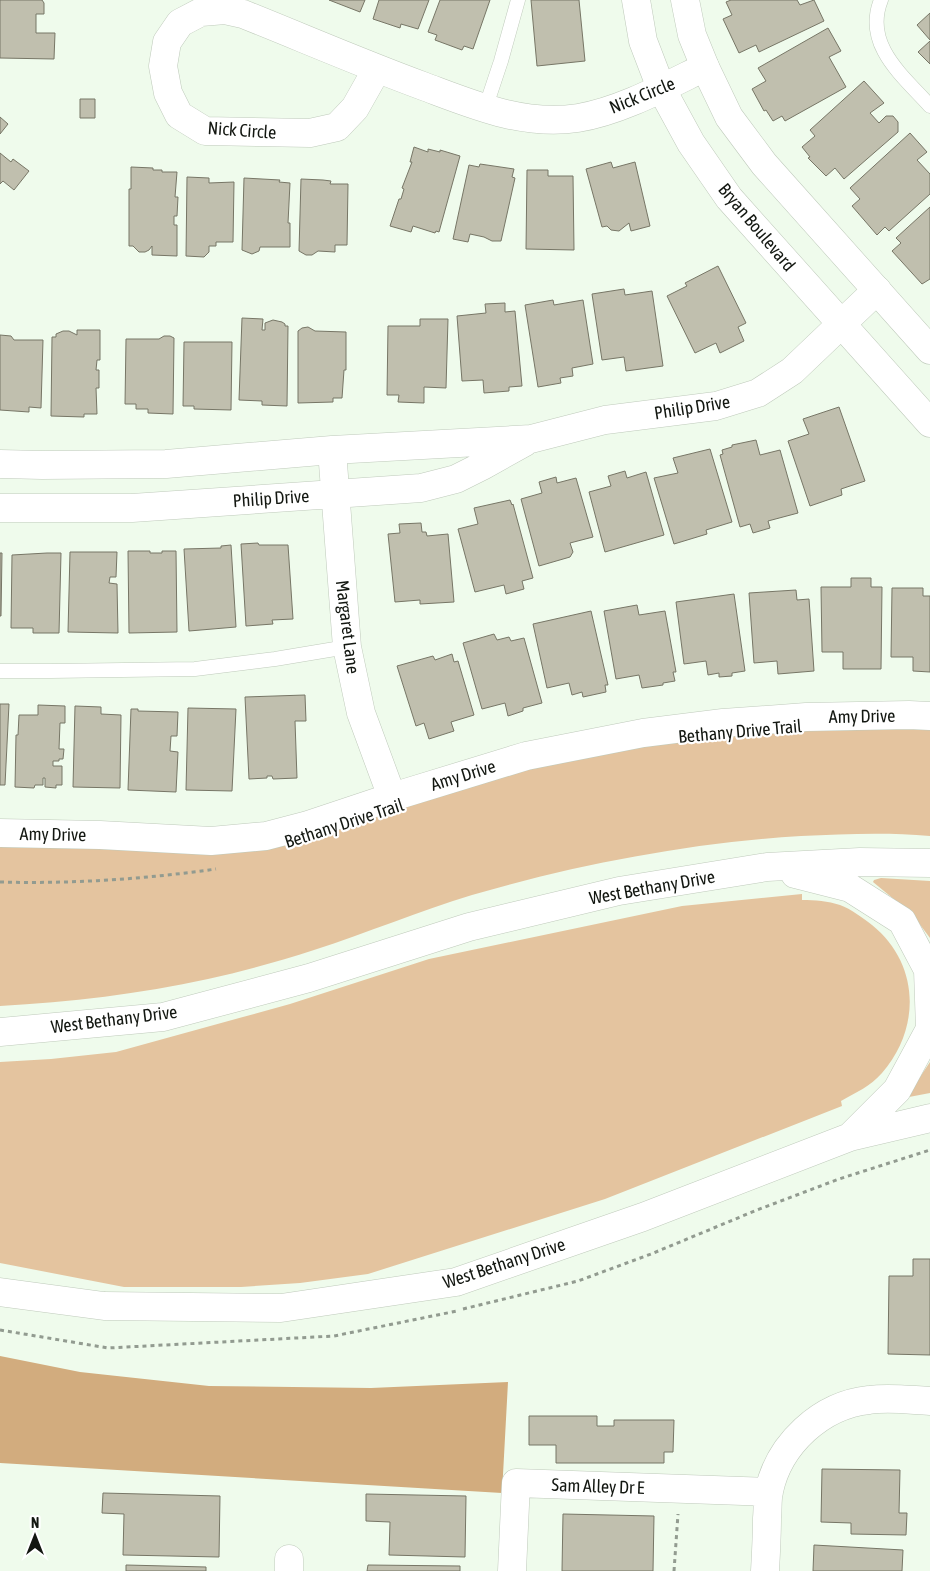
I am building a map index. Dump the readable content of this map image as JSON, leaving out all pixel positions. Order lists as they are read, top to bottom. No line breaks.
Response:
{"streets":{"street":["Nick Circle","Bryan Boulevard","Philip Drive","Margaret Lane","Amy Drive","West Bethany Drive","Sam Alley Dr E"]},"crossings":[["Nick Circle","Bryan Boulevard"],["Bryan Boulevard","Philip Drive"],["Philip Drive","Margaret Lane"],["Margaret Lane","Amy Drive"]],"north":"top"}
